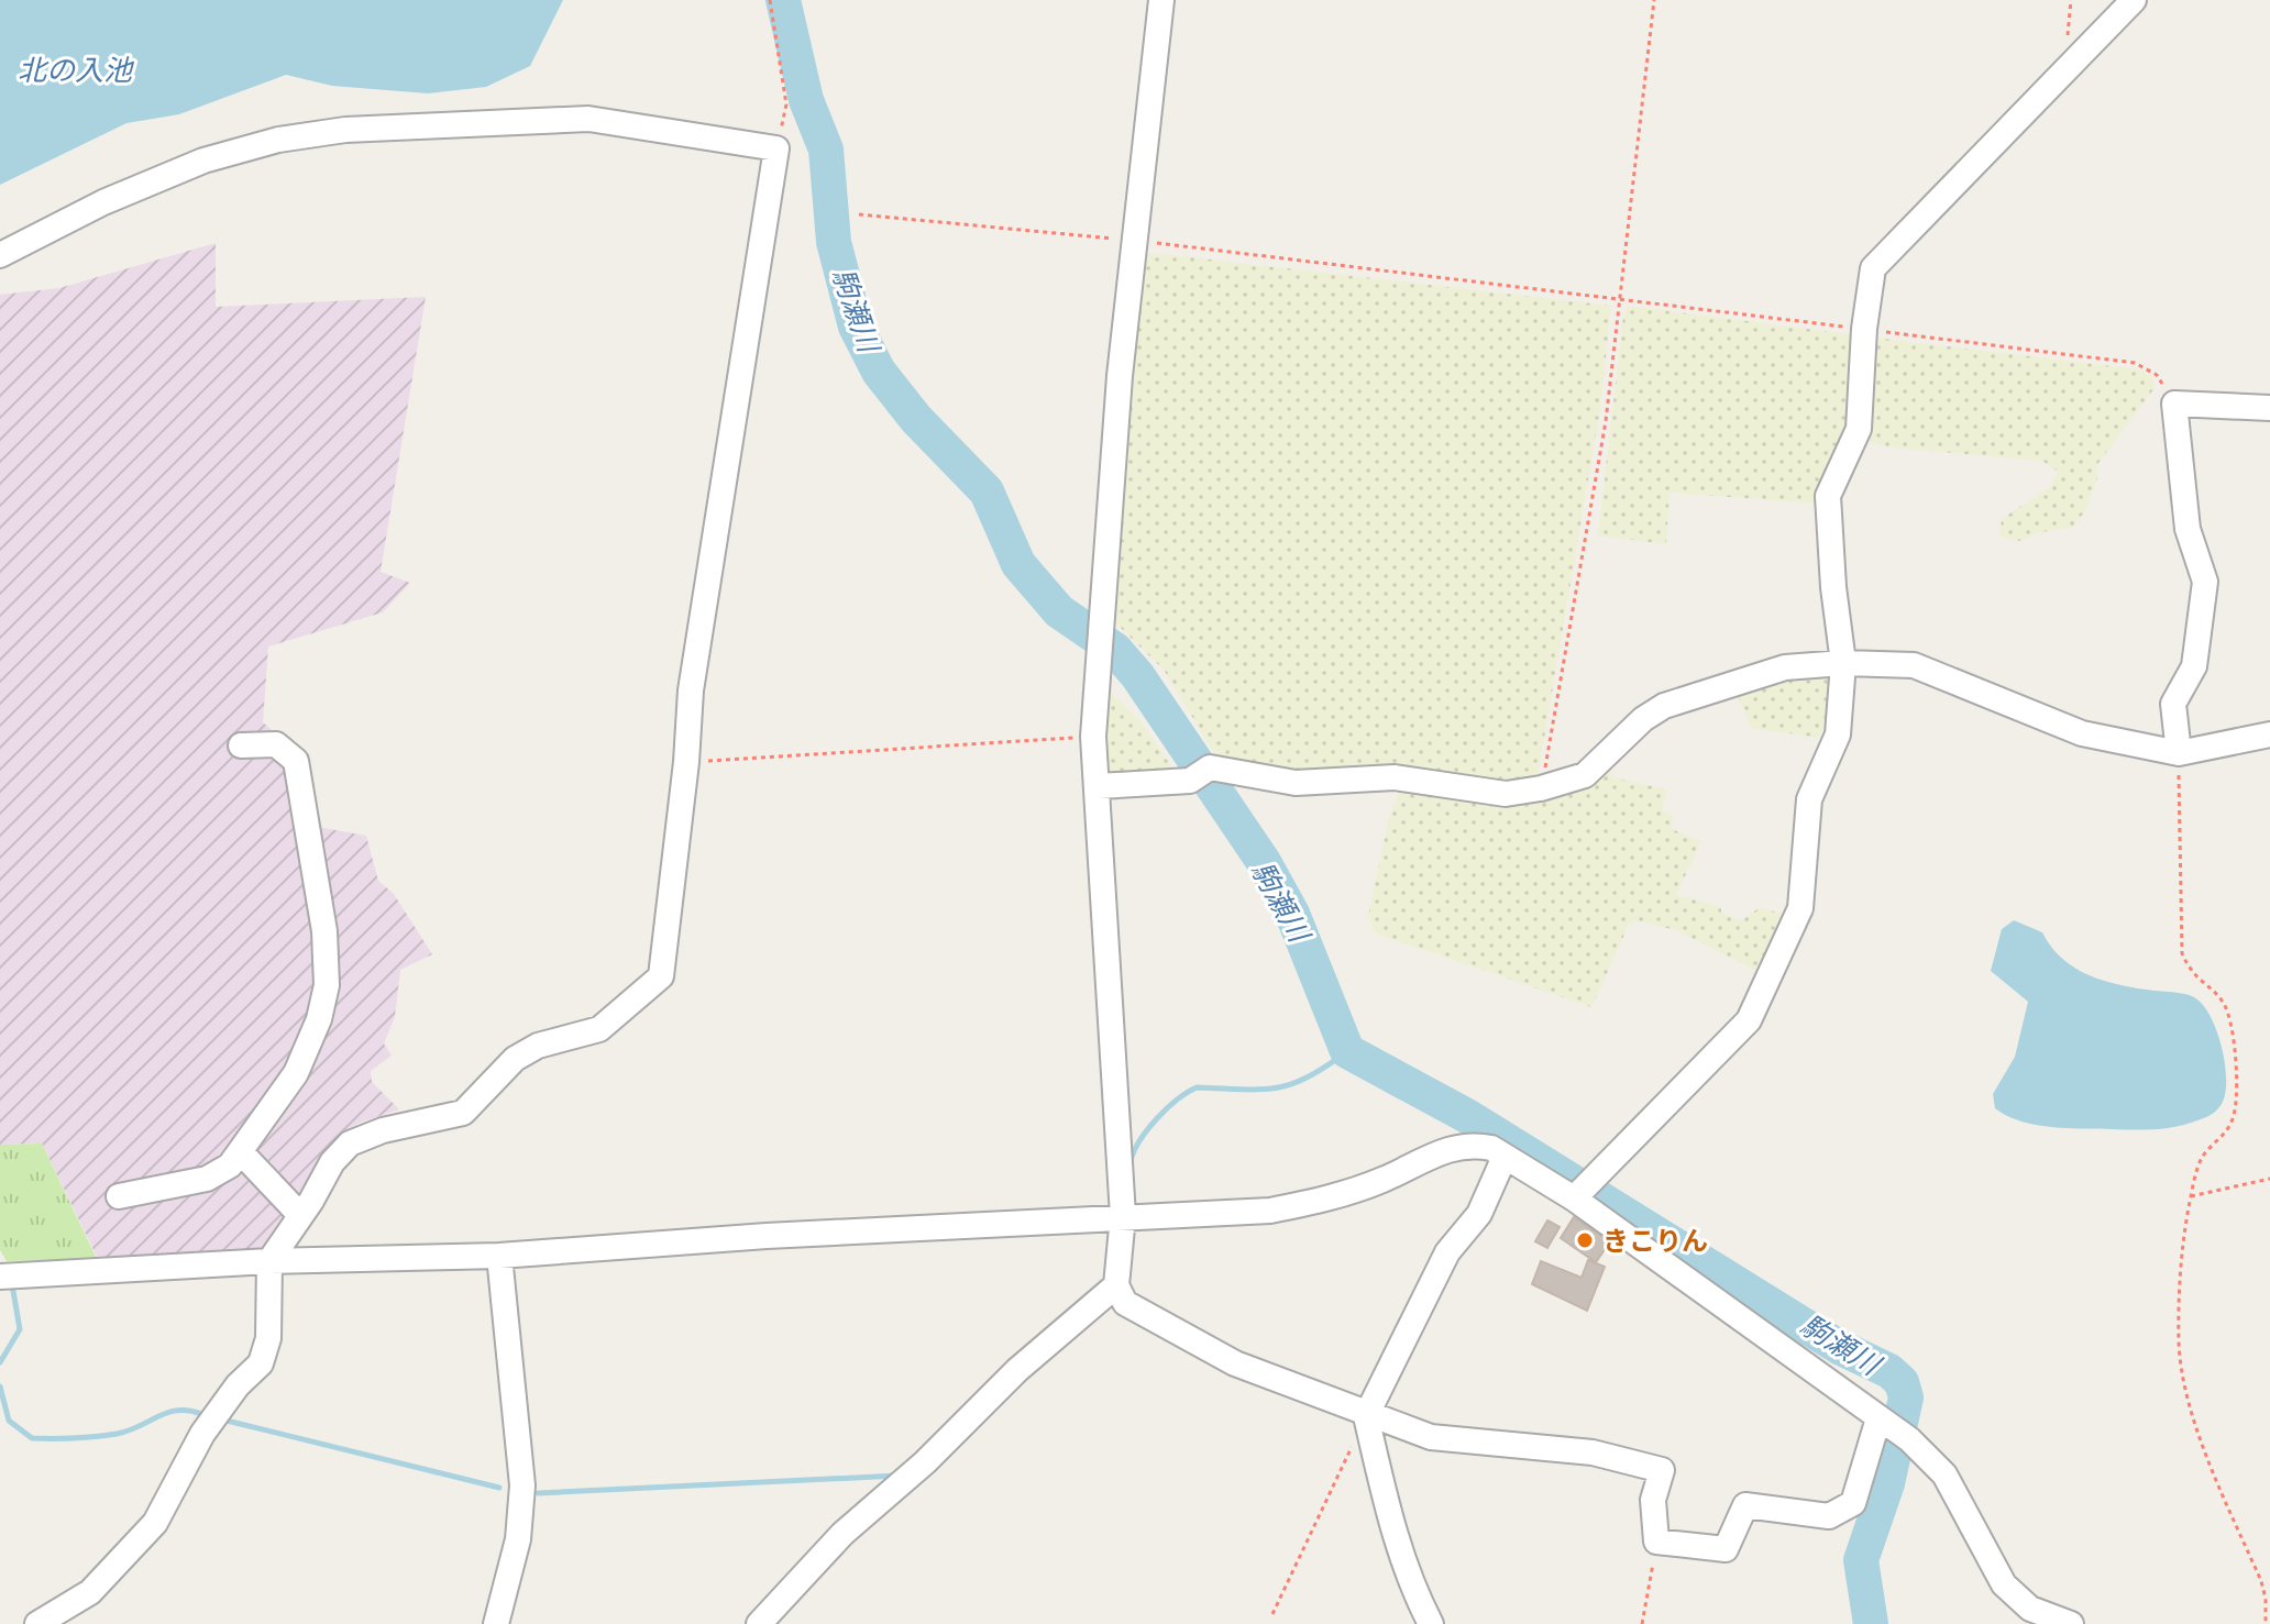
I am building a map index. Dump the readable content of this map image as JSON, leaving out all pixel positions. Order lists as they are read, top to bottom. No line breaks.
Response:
{"water":["北の入池","駒瀬川"],"places":["きこりん"]}
